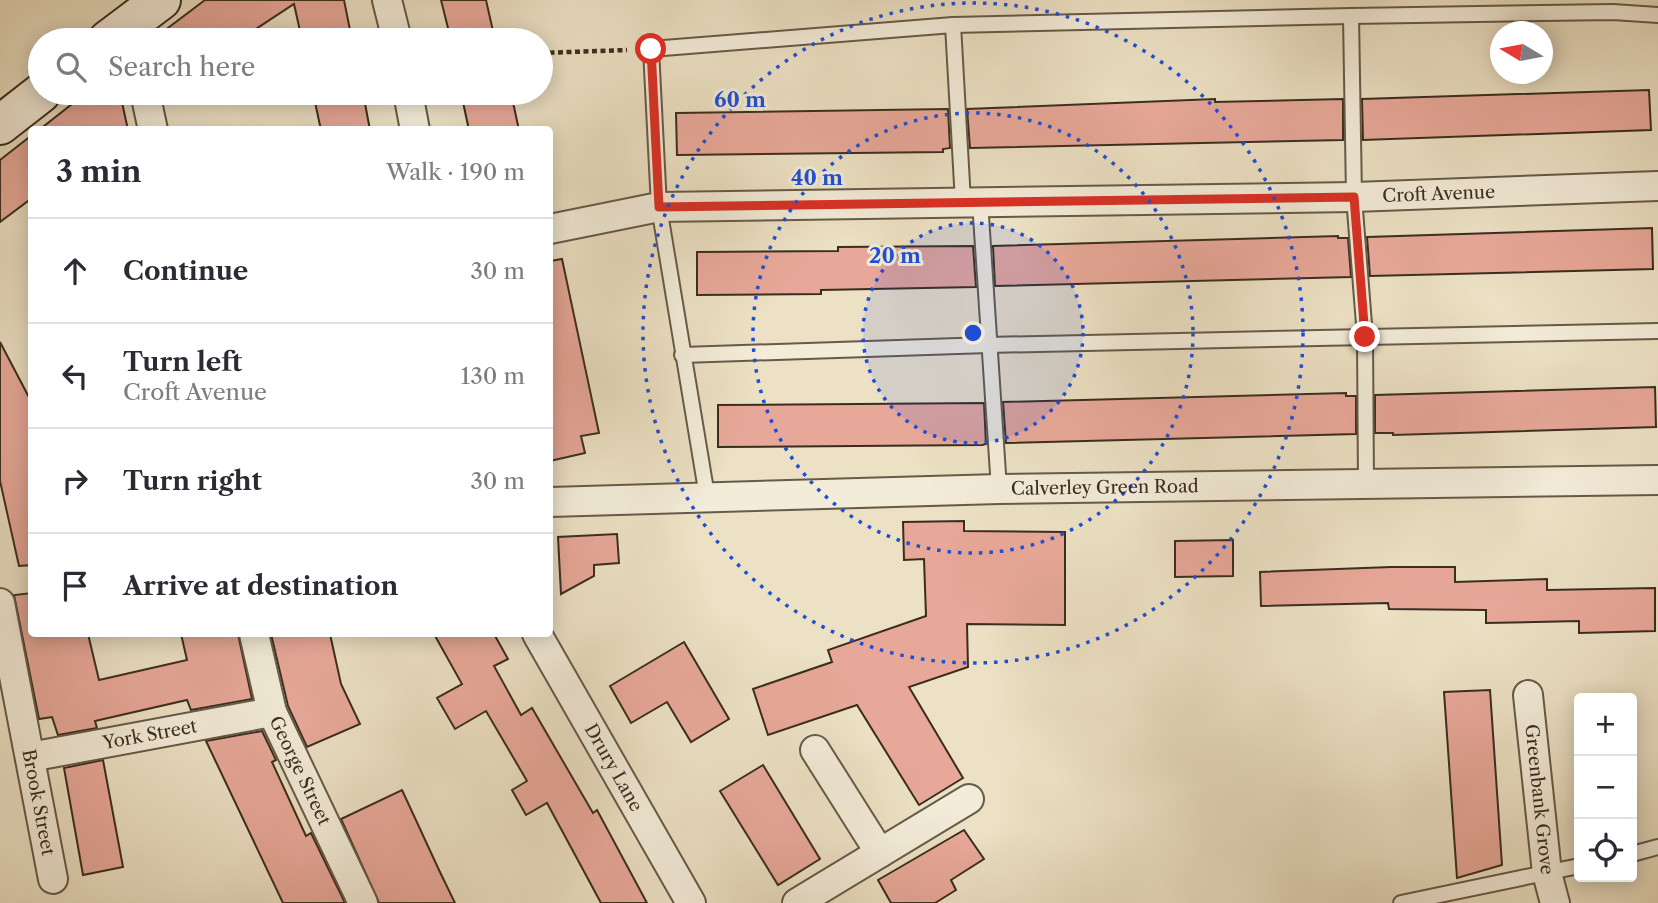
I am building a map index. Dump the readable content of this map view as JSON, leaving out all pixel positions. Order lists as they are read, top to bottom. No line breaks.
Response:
{"streets":{"street":["Croft Avenue","Calverley Green Road","York Street","Drury Lane","George Street","Greenbank Grove","Brook Street"]},"crossings":[["York Street","George Street"],["York Street","Brook Street"]],"north":"left","page":{"search":"Search here","heading":["3 min","Walk · 190 m"],"list":[["Continue","30 m"],["Turn left","Croft Avenue","130 m"],["Turn right","30 m"],"Arrive at destination"],"map_buttons":["+","−"]},"rings":["60 m","40 m","20 m"]}
